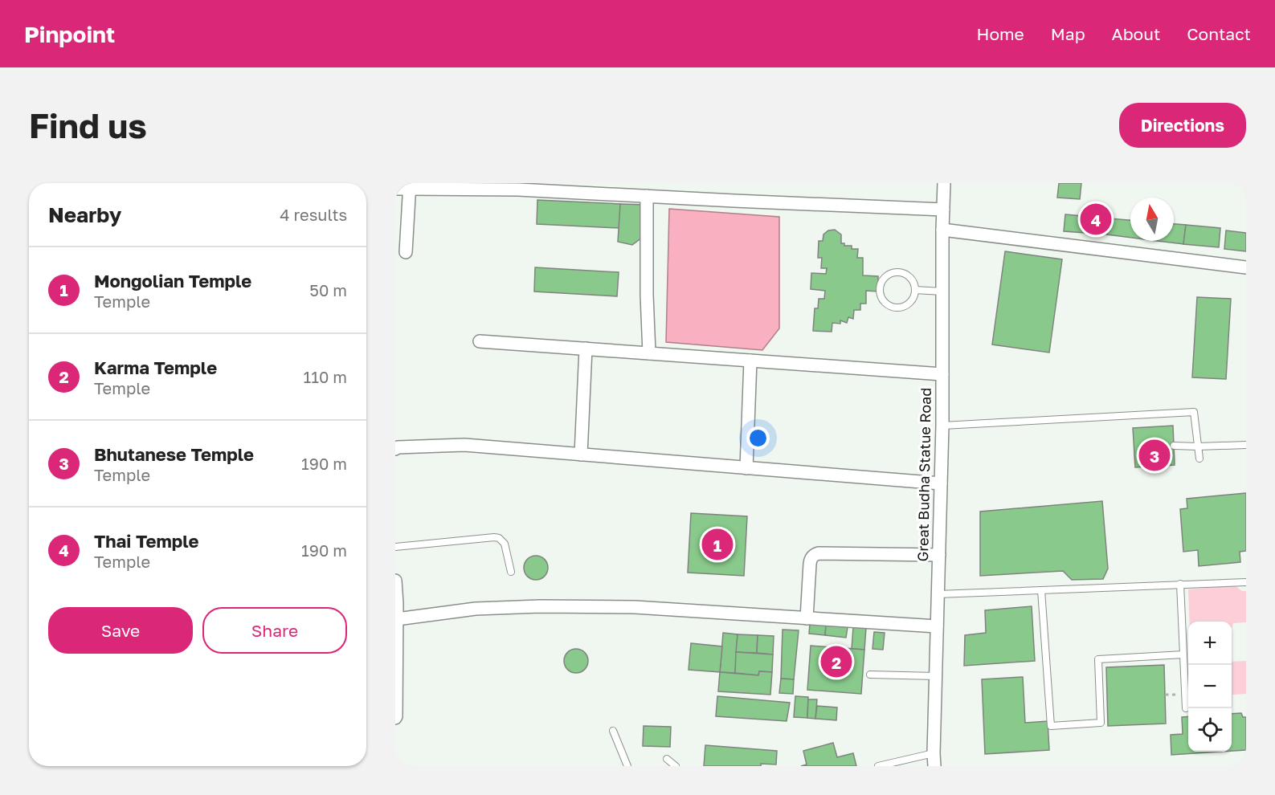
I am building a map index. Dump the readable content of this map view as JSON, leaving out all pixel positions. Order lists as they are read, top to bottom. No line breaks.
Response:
{"streets":{"street":["Great Budha Statue Road"]},"north":"top","page":{"header":"Pinpoint","nav":["Home","Map","About","Contact"],"buttons":["Directions",["Save","Share"]],"title":"Find us","heading":["Nearby","4 results"],"pins":["4","3","1","2"],"list":[{"mark":"1","name":"Mongolian Temple","note":"Temple","value":"50 m"},{"mark":"2","name":"Karma Temple","note":"Temple","value":"110 m"},{"mark":"3","name":"Bhutanese Temple","note":"Temple","value":"190 m"},{"mark":"4","name":"Thai Temple","note":"Temple","value":"190 m"}],"map_buttons":["+","−"]}}
